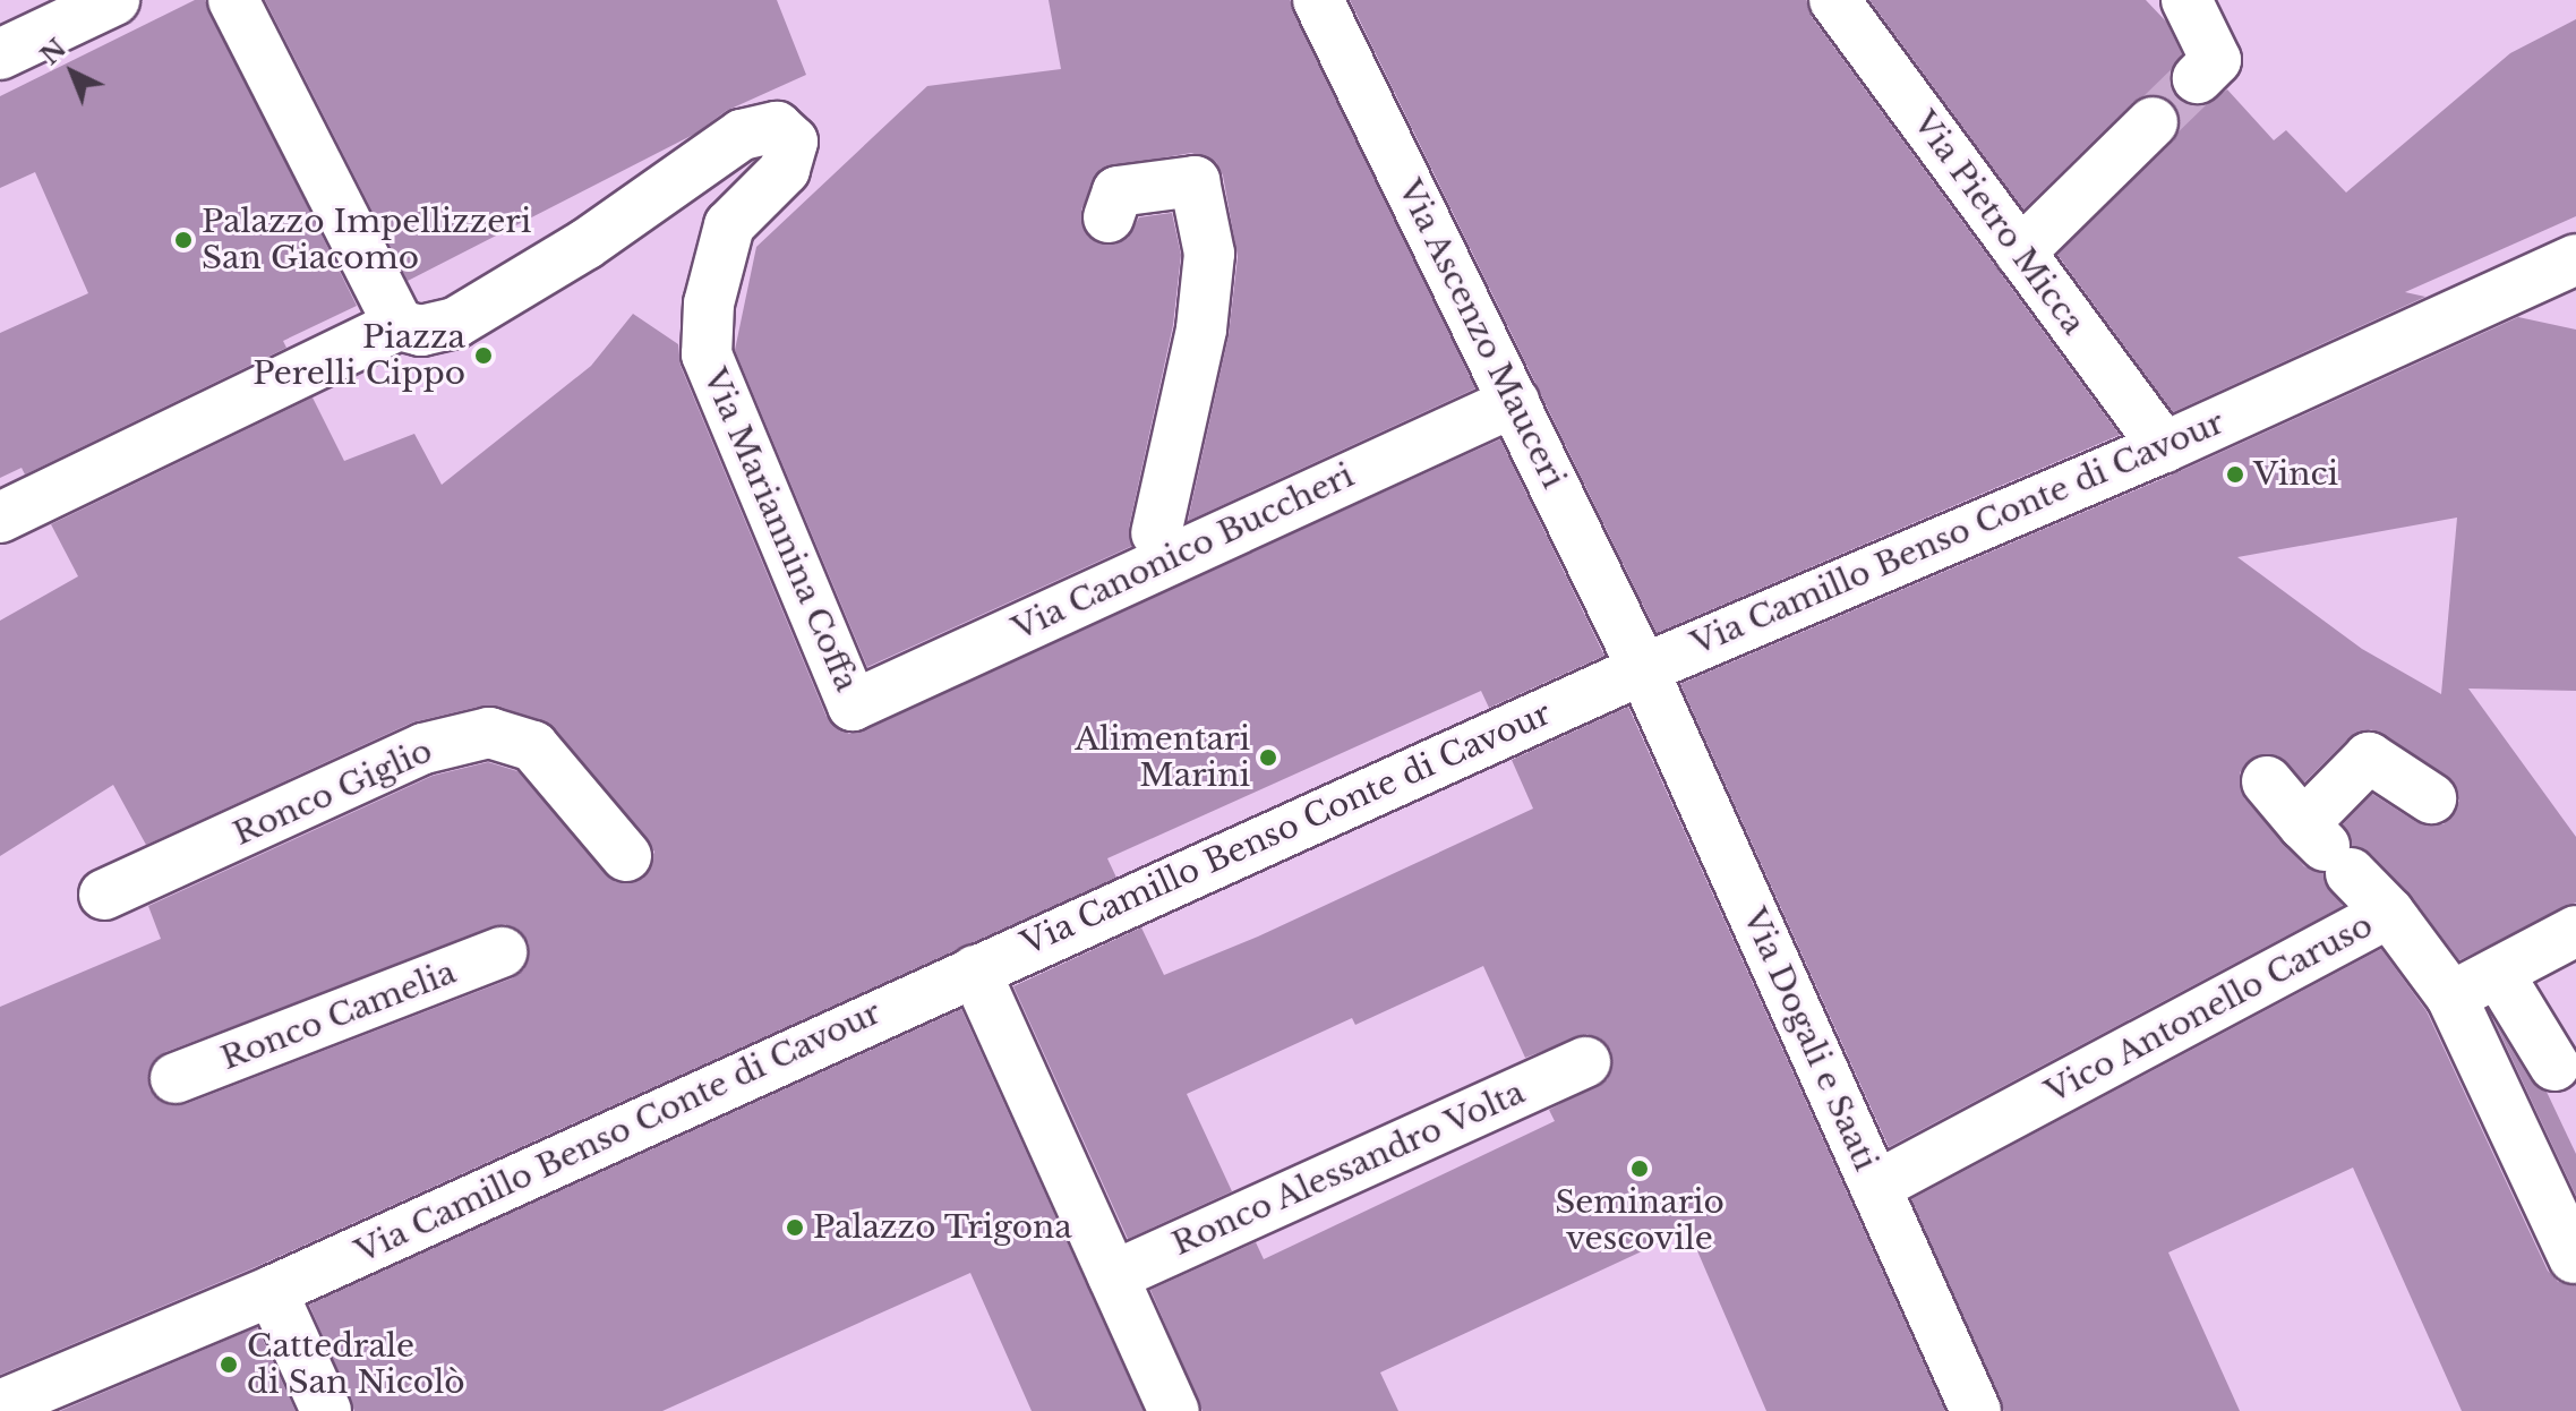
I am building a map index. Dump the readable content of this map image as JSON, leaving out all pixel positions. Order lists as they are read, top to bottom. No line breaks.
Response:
{"streets":{"street":["Via Pietro Micca","Via Ascenzo Mauceri","Via Mariannina Coffa","Via Camillo Benso Conte di Cavour","Via Canonico Buccheri","Ronco Giglio","Vico Antonello Caruso","Ronco Camelia","Via Dogali e Saati","Ronco Alessandro Volta"]},"crossings":[["Via Pietro Micca","Via Camillo Benso Conte di Cavour"],["Via Ascenzo Mauceri","Via Camillo Benso Conte di Cavour"],["Via Ascenzo Mauceri","Via Canonico Buccheri"],["Via Ascenzo Mauceri","Via Dogali e Saati"],["Via Mariannina Coffa","Via Canonico Buccheri"],["Via Camillo Benso Conte di Cavour","Via Dogali e Saati"],["Vico Antonello Caruso","Via Dogali e Saati"]],"places":["Palazzo Impellizzeri San Giacomo","Piazza Perelli Cippo","Vinci","Alimentari Marini","Seminario vescovile","Palazzo Trigona","Cattedrale di San Nicolò"],"north":"top left"}
